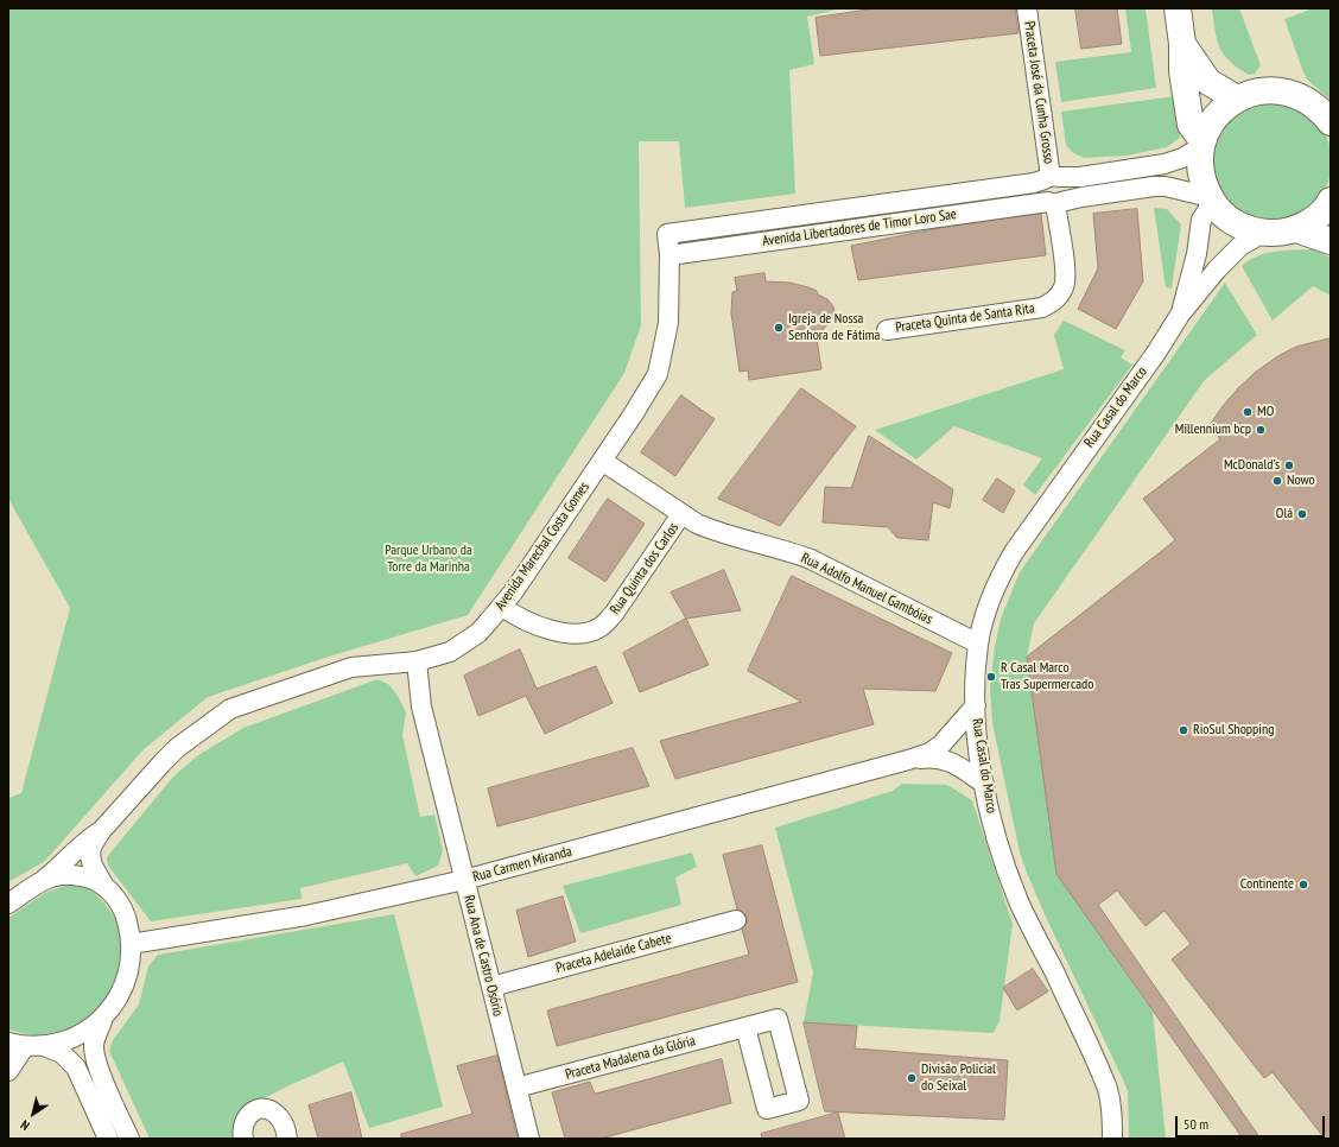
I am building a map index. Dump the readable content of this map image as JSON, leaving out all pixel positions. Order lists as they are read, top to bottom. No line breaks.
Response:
{"streets":{"street":["Praceta José da Cunha Grosso","Avenida Libertadores de Timor Loro Sae","Praceta Quinta de Santa Rita","Rua Casal do Marco","Avenida Marechal Costa Gomes","Rua Quinta dos Carlos","Rua Adolfo Manuel Gambóias","Rua Carmen Miranda","Praceta Adelaide Cabete","Rua Ana de Castro Osório","Praceta Madalena da Glória"]},"crossings":[["Praceta José da Cunha Grosso","Avenida Libertadores de Timor Loro Sae"],["Avenida Libertadores de Timor Loro Sae","Praceta Quinta de Santa Rita"],["Avenida Libertadores de Timor Loro Sae","Rua Casal do Marco"],["Avenida Libertadores de Timor Loro Sae","Avenida Marechal Costa Gomes"],["Rua Casal do Marco","Rua Adolfo Manuel Gambóias"],["Rua Casal do Marco","Rua Carmen Miranda"],["Avenida Marechal Costa Gomes","Rua Quinta dos Carlos"],["Avenida Marechal Costa Gomes","Rua Adolfo Manuel Gambóias"],["Avenida Marechal Costa Gomes","Rua Ana de Castro Osório"],["Rua Quinta dos Carlos","Rua Adolfo Manuel Gambóias"],["Rua Carmen Miranda","Rua Ana de Castro Osório"],["Praceta Adelaide Cabete","Rua Ana de Castro Osório"],["Rua Ana de Castro Osório","Praceta Madalena da Glória"]],"parks":["Parque Urbano da Torre da Marinha"],"places":["Igreja de Nossa Senhora de Fátima","MO","Millennium bcp","McDonald's","Nowo","Olá","R Casal Marco Tras Supermercado","RioSul Shopping","Continente","Divisão Policial do Seixal"],"scale_bar":"50 m","north":"bottom left"}
